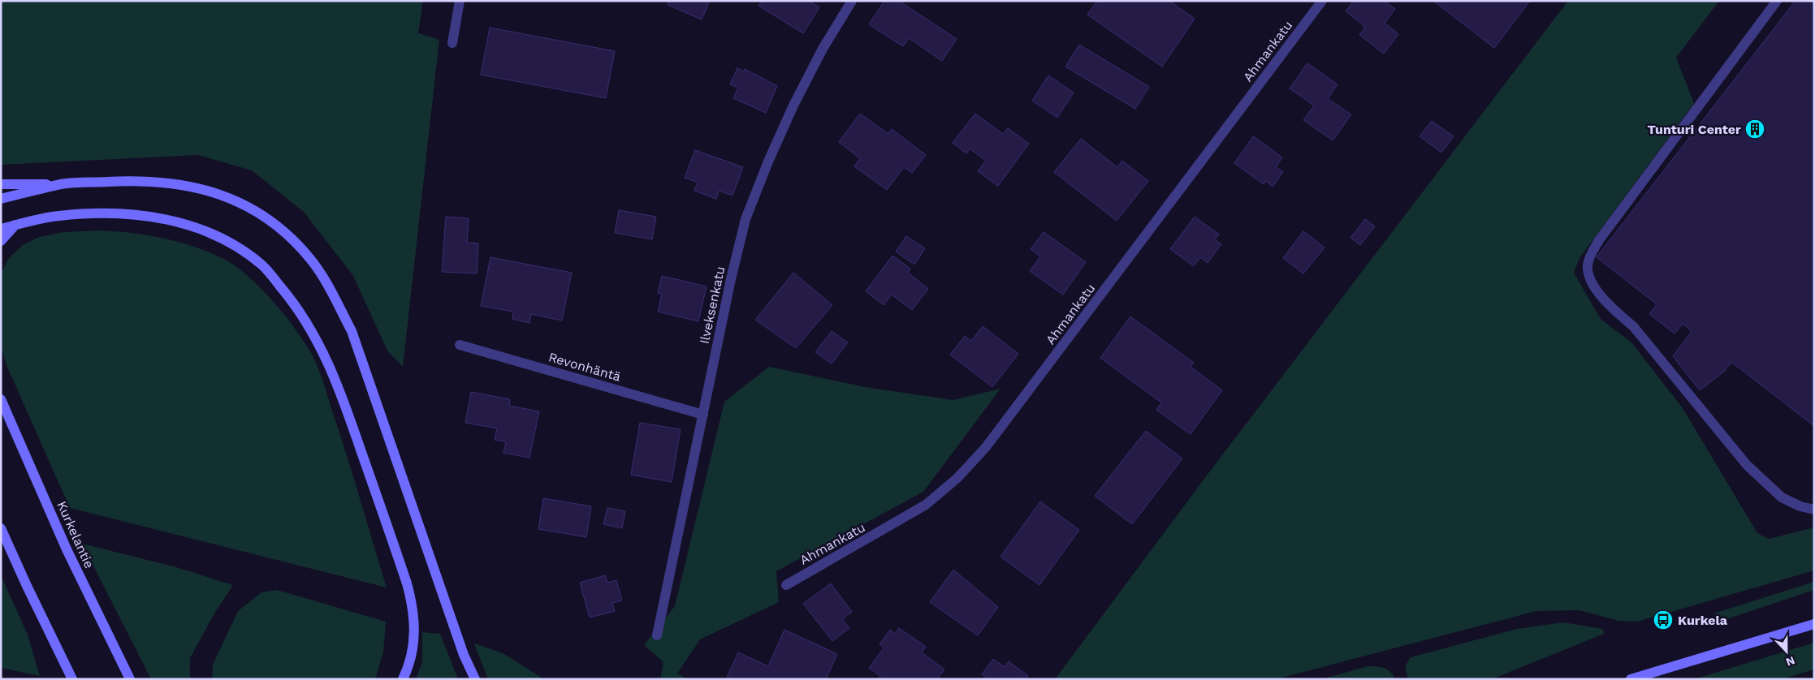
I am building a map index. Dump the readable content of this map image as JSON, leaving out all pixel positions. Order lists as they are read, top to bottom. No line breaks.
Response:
{"streets":{"main road":["Kurkelantie"],"street":["Ahmankatu","Ilveksenkatu","Revonhäntä"]},"crossings":[["Ilveksenkatu","Revonhäntä"]],"places":{"building":["Tunturi Center"],"bus stop":["Kurkela"]},"north":"bottom"}
